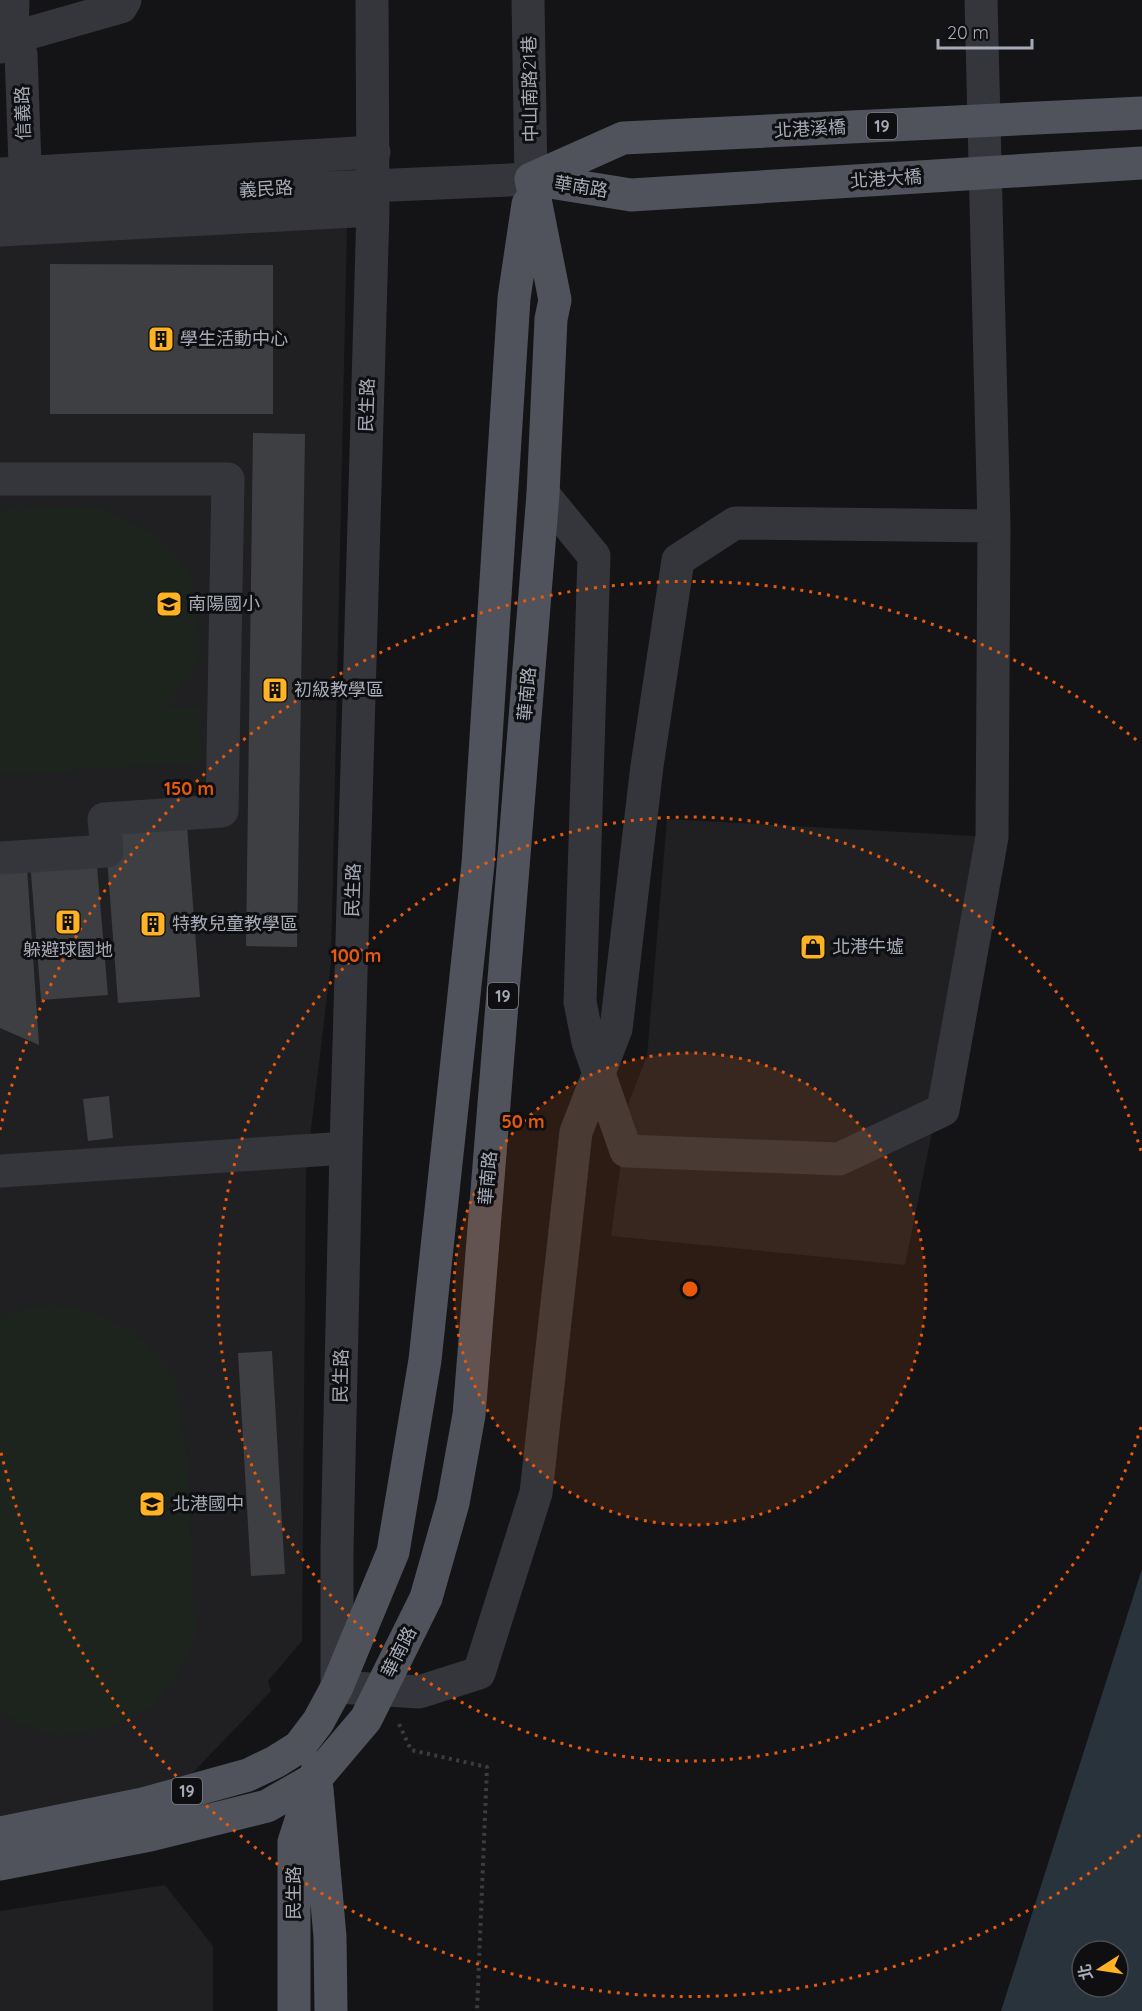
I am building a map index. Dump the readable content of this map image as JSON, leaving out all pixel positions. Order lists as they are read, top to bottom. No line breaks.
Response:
{"streets":{"main road":["19","北港溪橋","北港大橋","華南路","民生路"],"street":["中山南路21巷","信義路","義民路"]},"crossings":[["中山南路21巷","北港溪橋"],["中山南路21巷","華南路"],["中山南路21巷","義民路"],["信義路","義民路"],["北港溪橋","華南路"],["北港溪橋","義民路"],["北港大橋","華南路"],["華南路","義民路"],["華南路","民生路"],["義民路","民生路"]],"places":{"building":["學生活動中心","初級教學區","躲避球園地","特教兒童教學區"],"school or university":["南陽國小","北港國中"],"shop":["北港牛墟"]},"scale_bar":"20 m","north":"left","rings":["150 m","100 m","50 m"]}
